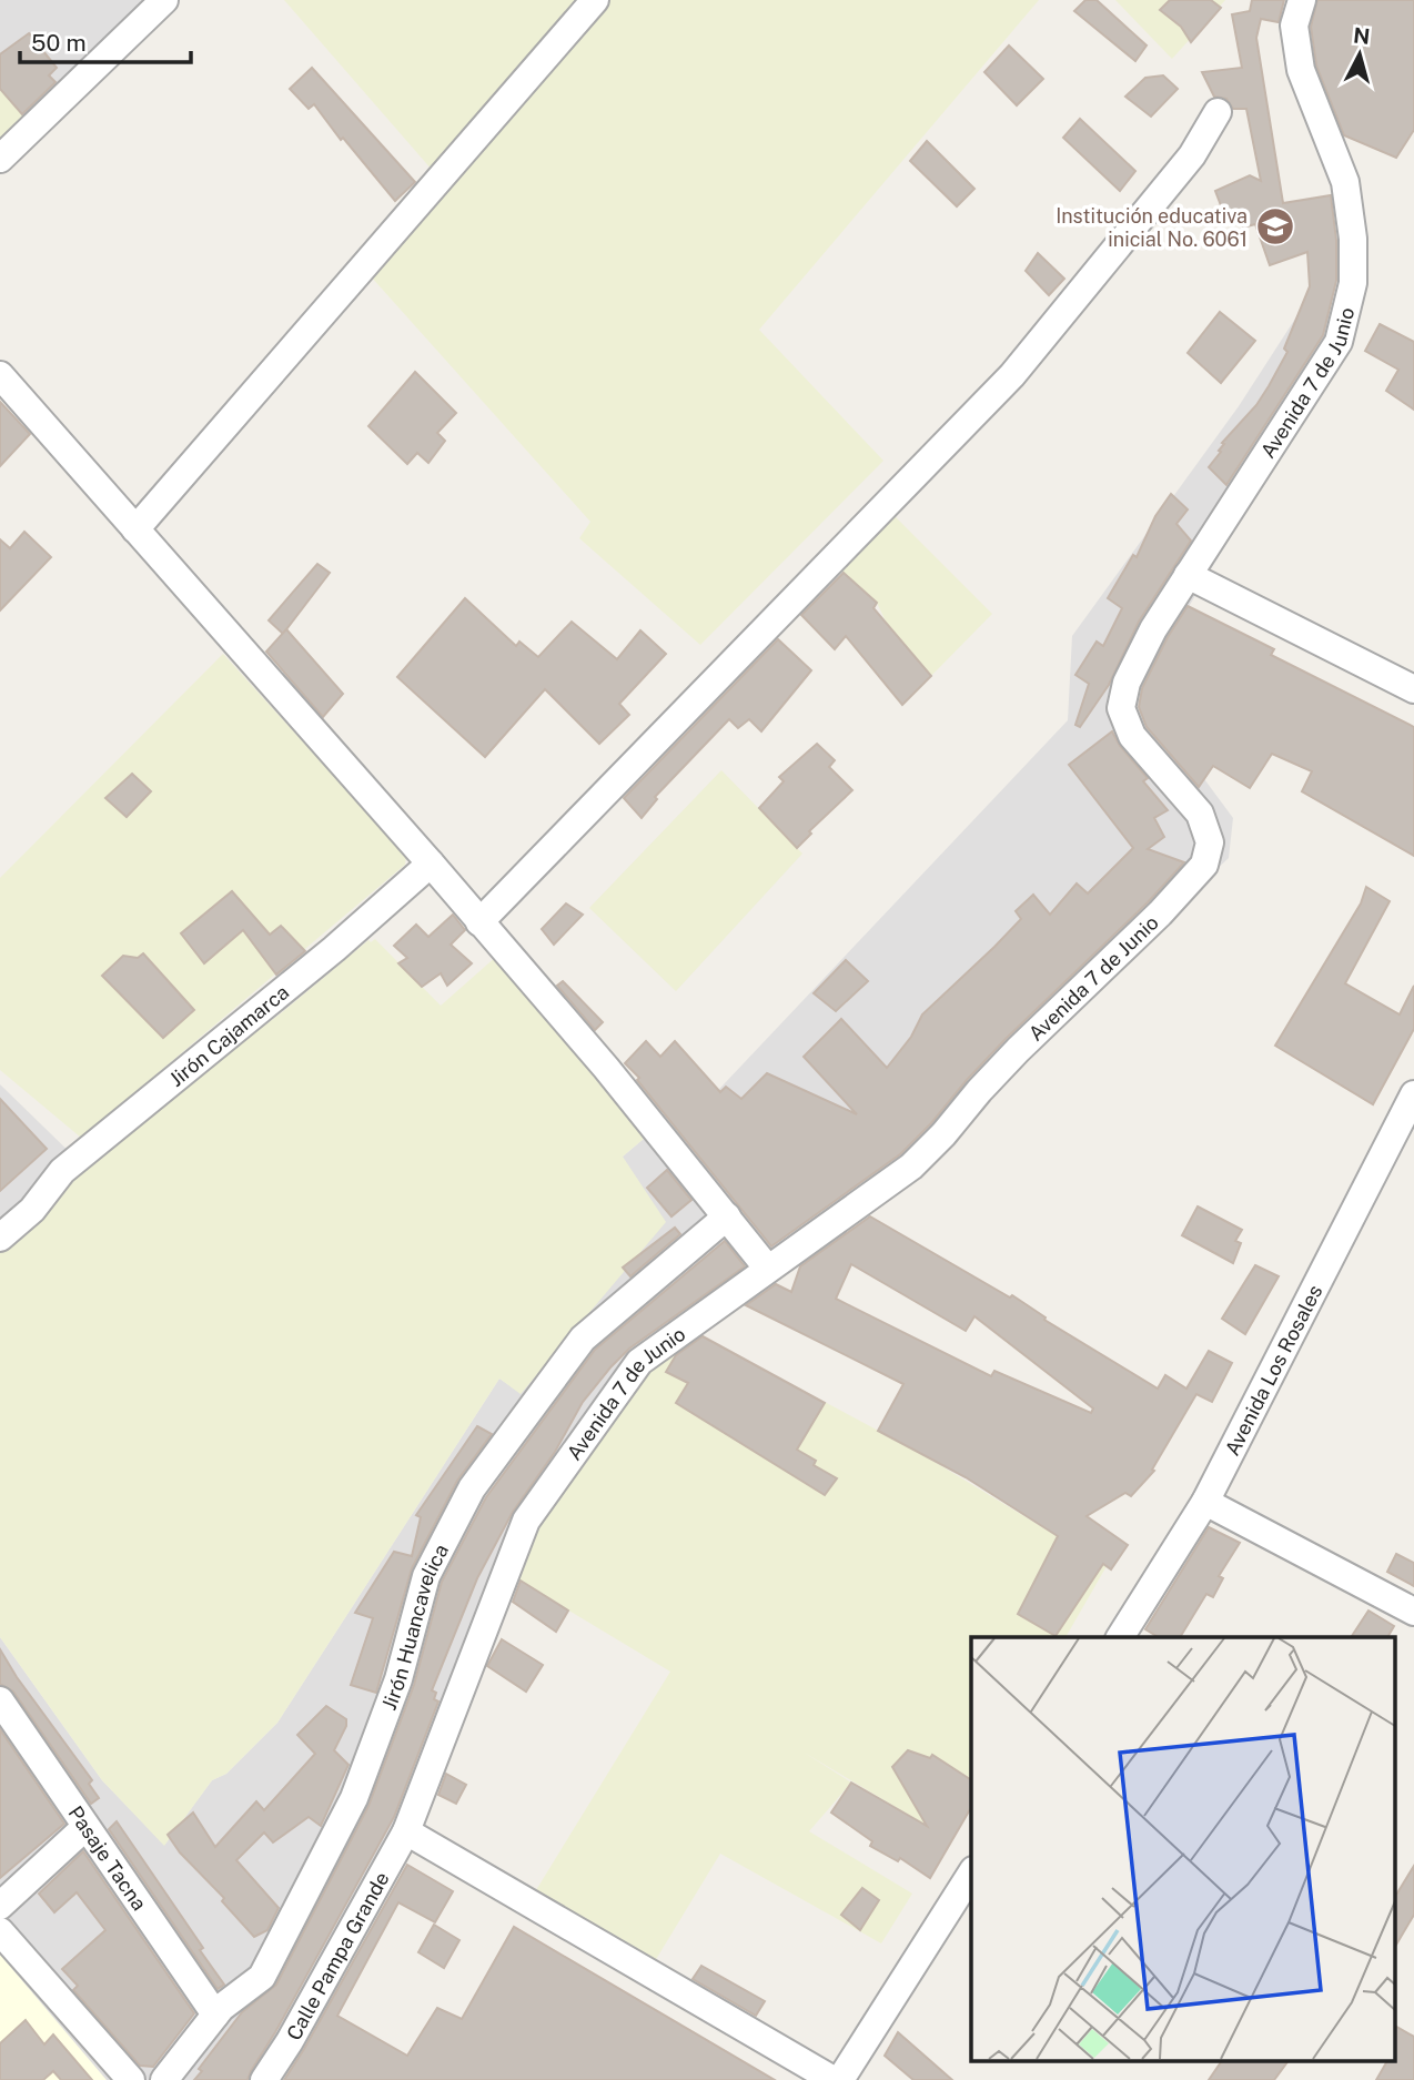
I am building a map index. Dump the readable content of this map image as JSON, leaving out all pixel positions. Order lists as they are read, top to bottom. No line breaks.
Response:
{"streets":{"street":["Avenida 7 de Junio","Jirón Cajamarca","Avenida Los Rosales","Jirón Huancavelica","Pasaje Tacna","Calle Pampa Grande"]},"crossings":[["Avenida 7 de Junio","Calle Pampa Grande"],["Jirón Huancavelica","Pasaje Tacna"]],"places":{"school or university":["Institución educativa inicial No. 6061"]},"scale_bar":"50 m","north":"top"}
